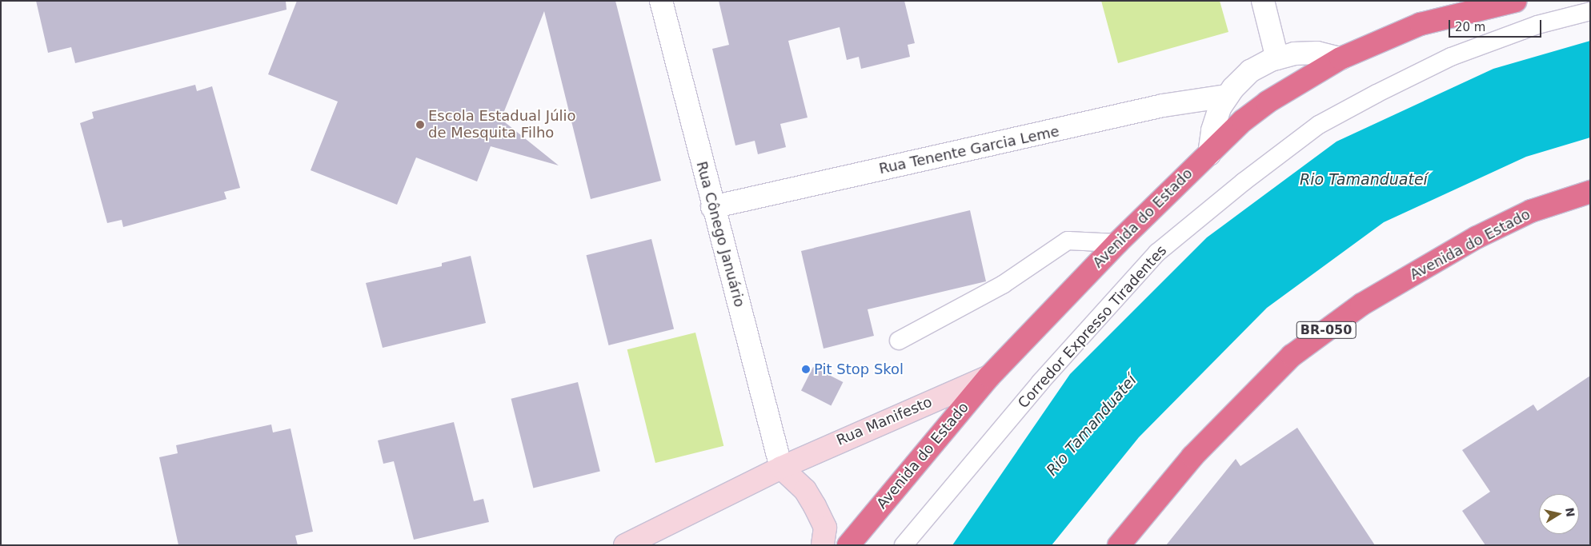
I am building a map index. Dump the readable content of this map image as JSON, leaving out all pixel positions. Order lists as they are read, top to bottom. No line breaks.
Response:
{"streets":{"highway":["Avenida do Estado","BR-050"],"main road":["Rua Manifesto"],"street":["Rua Tenente Garcia Leme","Rua Cônego Januário"],"lane":["Corredor Expresso Tiradentes"]},"crossings":[["Rua Tenente Garcia Leme","Rua Cônego Januário"],["Avenida do Estado","Rua Manifesto"],["Rua Cônego Januário","Rua Manifesto"]],"water":["Rio Tamanduateí"],"places":["Escola Estadual Júlio de Mesquita Filho","Pit Stop Skol"],"scale_bar":"20 m","north":"right"}
